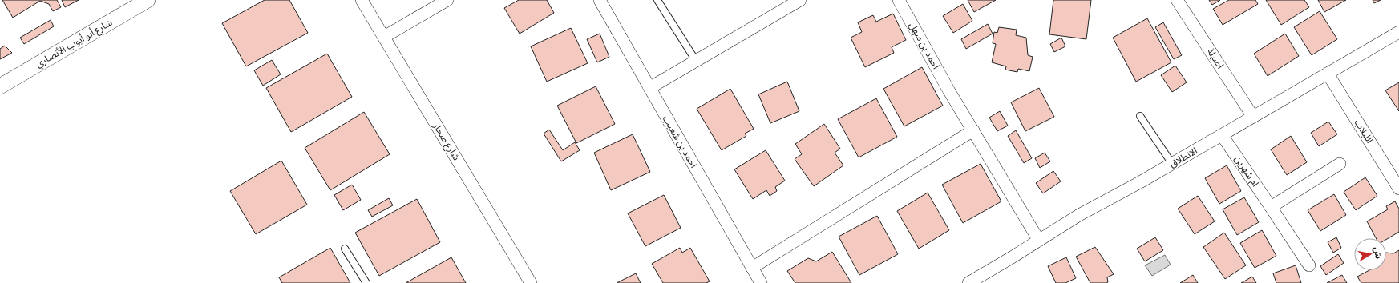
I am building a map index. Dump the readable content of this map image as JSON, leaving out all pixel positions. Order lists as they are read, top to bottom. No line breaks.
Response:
{"streets":{"street":["شارع أبو أيوب الأنصاري","احمد بن سهل","اصيلة","اللبلاب","شارع صحار","احمد بن شعيب","الانطلاق","ام شهرين"]},"crossings":[["احمد بن سهل","الانطلاق"],["اصيلة","الانطلاق"],["اللبلاب","الانطلاق"],["الانطلاق","ام شهرين"]],"north":"right"}
